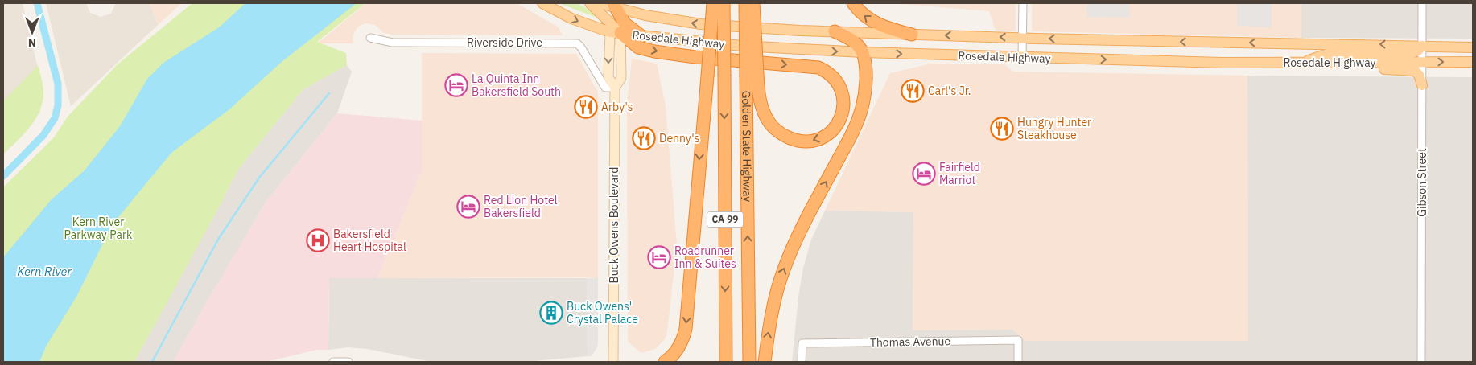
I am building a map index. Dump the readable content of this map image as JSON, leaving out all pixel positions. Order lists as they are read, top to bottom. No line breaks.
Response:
{"streets":{"highway":["Golden State Highway","CA 99"],"main road":["Rosedale Highway","Buck Owens Boulevard"],"street":["Riverside Drive","Gibson Street","Thomas Avenue"]},"crossings":[["Rosedale Highway","Gibson Street"],["Riverside Drive","Buck Owens Boulevard"]],"water":["Kern River"],"parks":["Kern River Parkway Park"],"places":{"hotel":["La Quinta Inn Bakersfield South","Fairfield Marriot","Red Lion Hotel Bakersfield","Roadrunner Inn & Suites"],"restaurant":["Carl's Jr.","Arby's","Hungry Hunter Steakhouse","Denny's"],"hospital":["Bakersfield Heart Hospital"],"building":["Buck Owens' Crystal Palace"]},"north":"bottom"}
